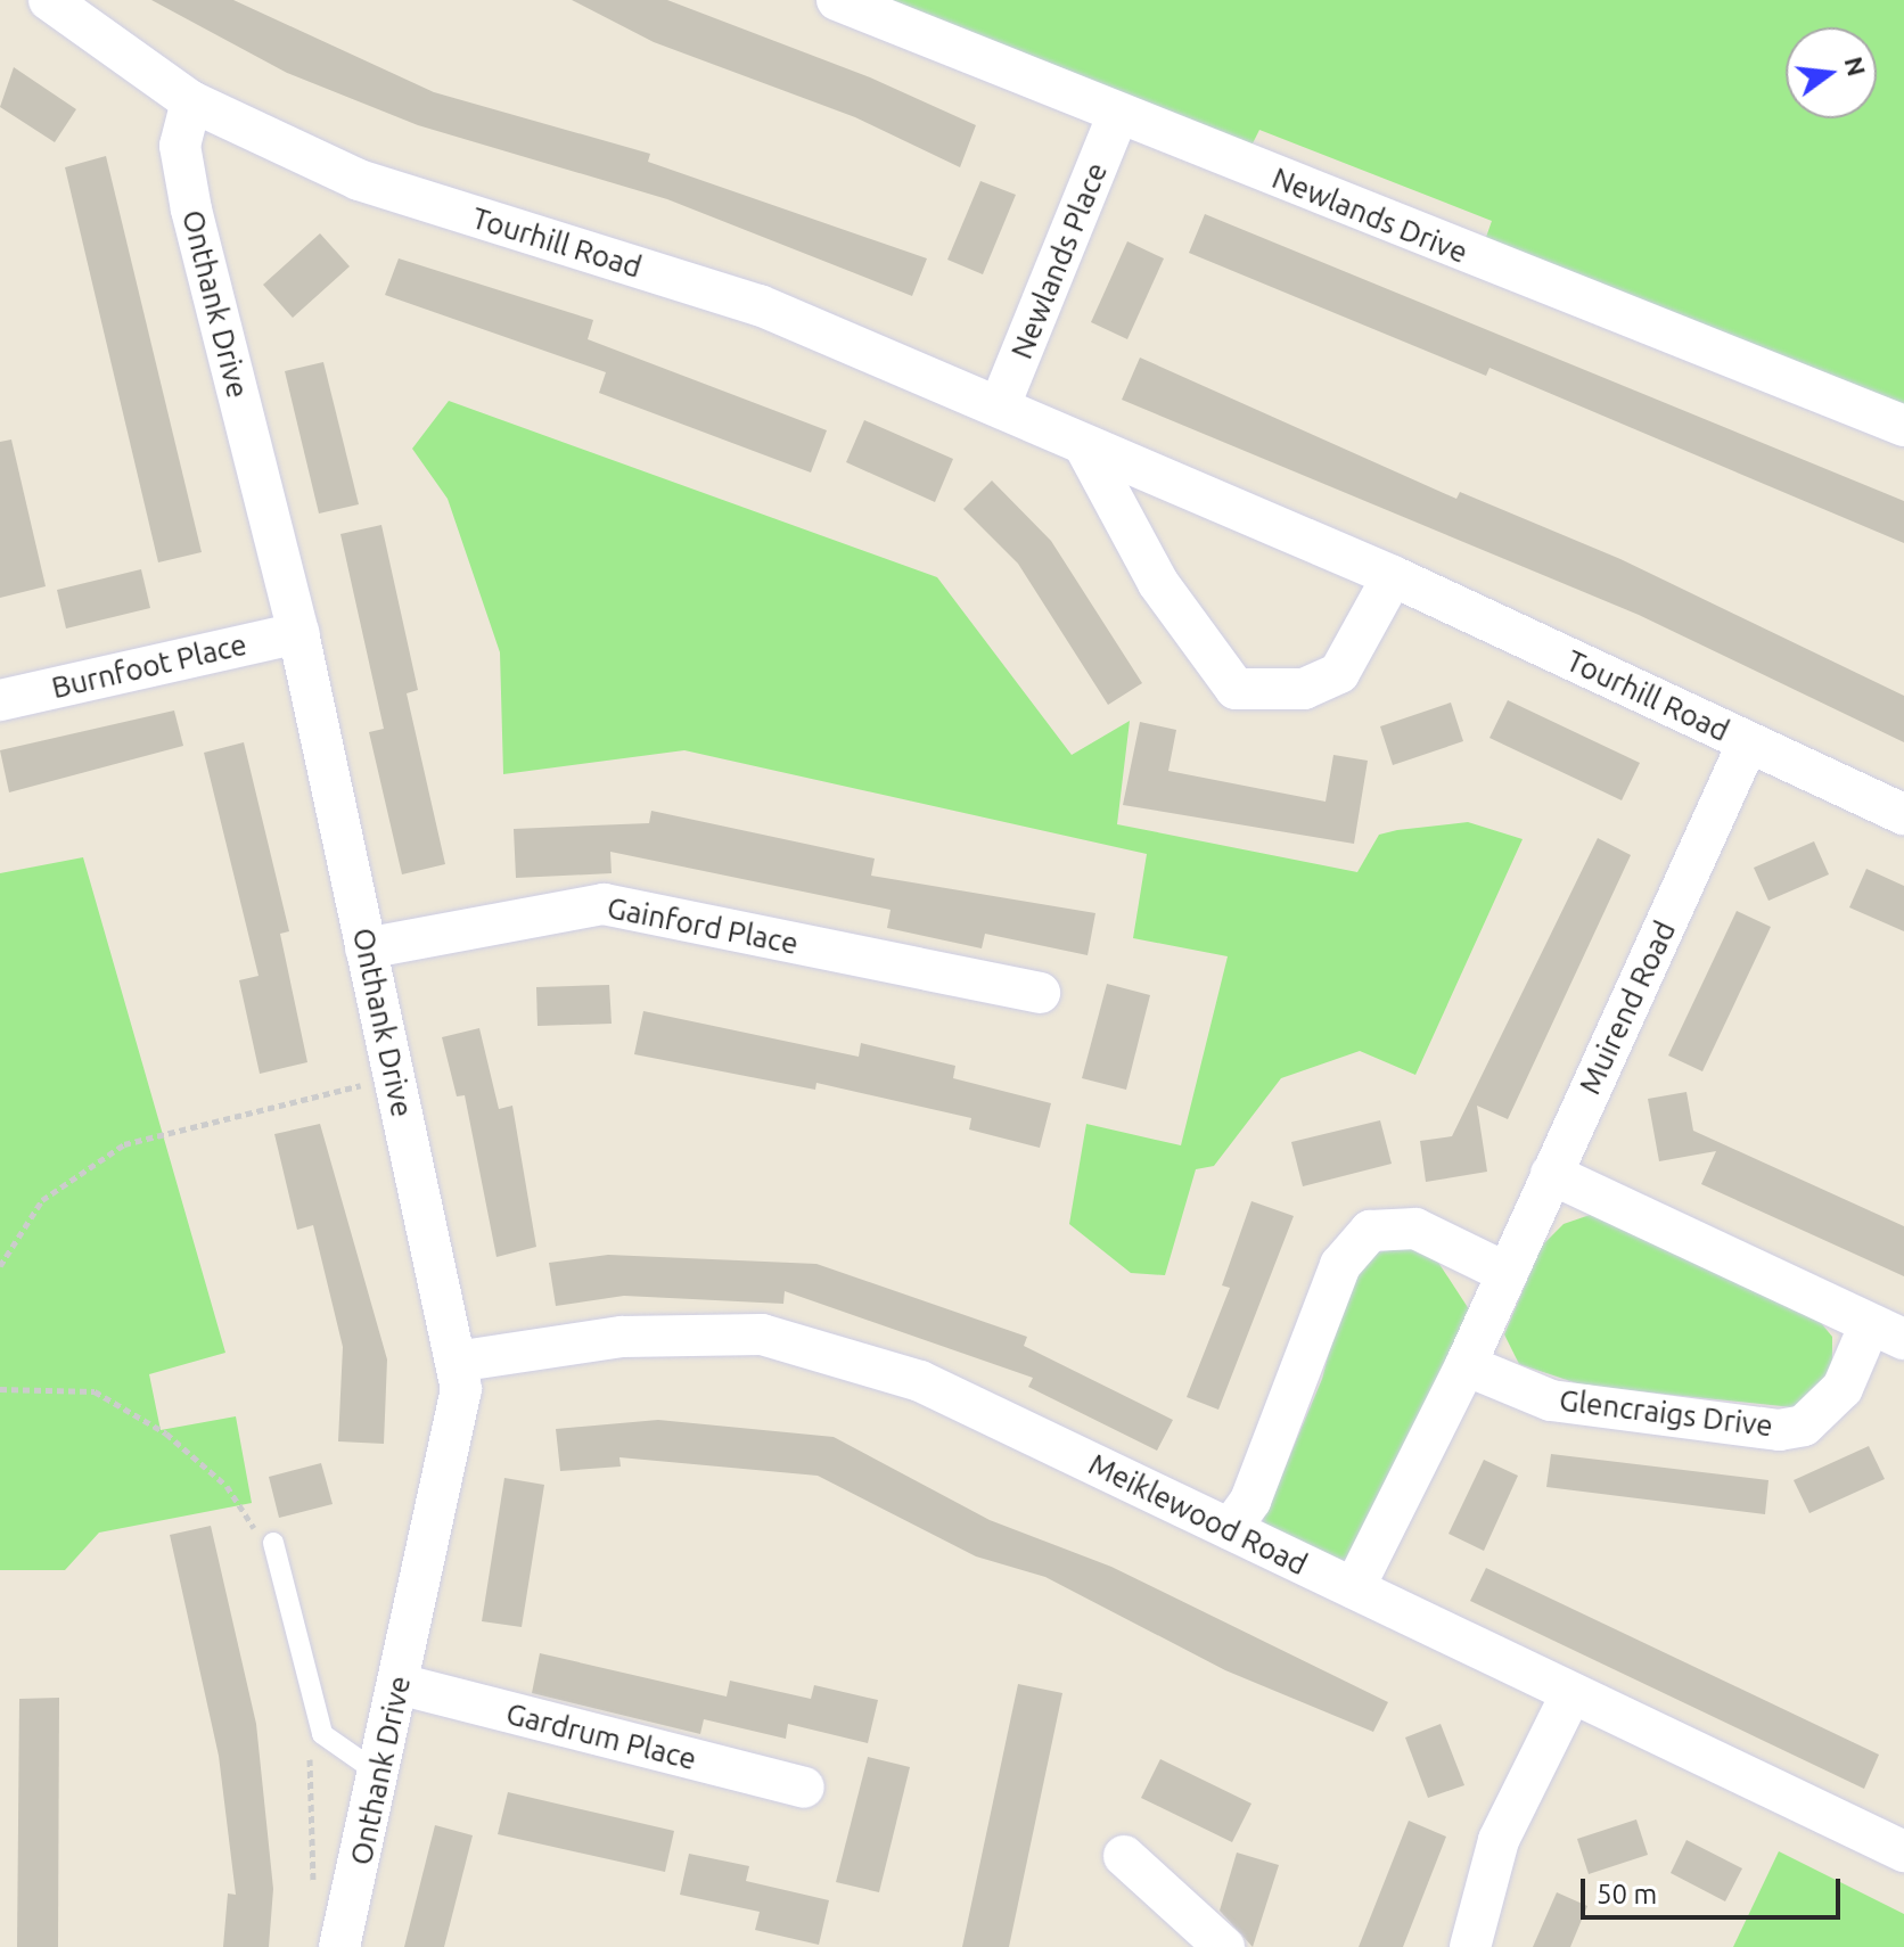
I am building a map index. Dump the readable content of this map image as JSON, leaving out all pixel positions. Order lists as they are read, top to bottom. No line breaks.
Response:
{"streets":{"street":["Newlands Drive","Tourhill Road","Newlands Place","Onthank Drive","Burnfoot Place","Gainford Place","Muirend Road","Glencraigs Drive","Meiklewood Road","Gardrum Place"]},"crossings":[["Newlands Drive","Newlands Place"],["Tourhill Road","Newlands Place"],["Tourhill Road","Onthank Drive"],["Tourhill Road","Muirend Road"],["Onthank Drive","Burnfoot Place"],["Onthank Drive","Gainford Place"],["Onthank Drive","Meiklewood Road"],["Onthank Drive","Gardrum Place"],["Muirend Road","Glencraigs Drive"],["Muirend Road","Meiklewood Road"]],"scale_bar":"50 m","north":"right"}
